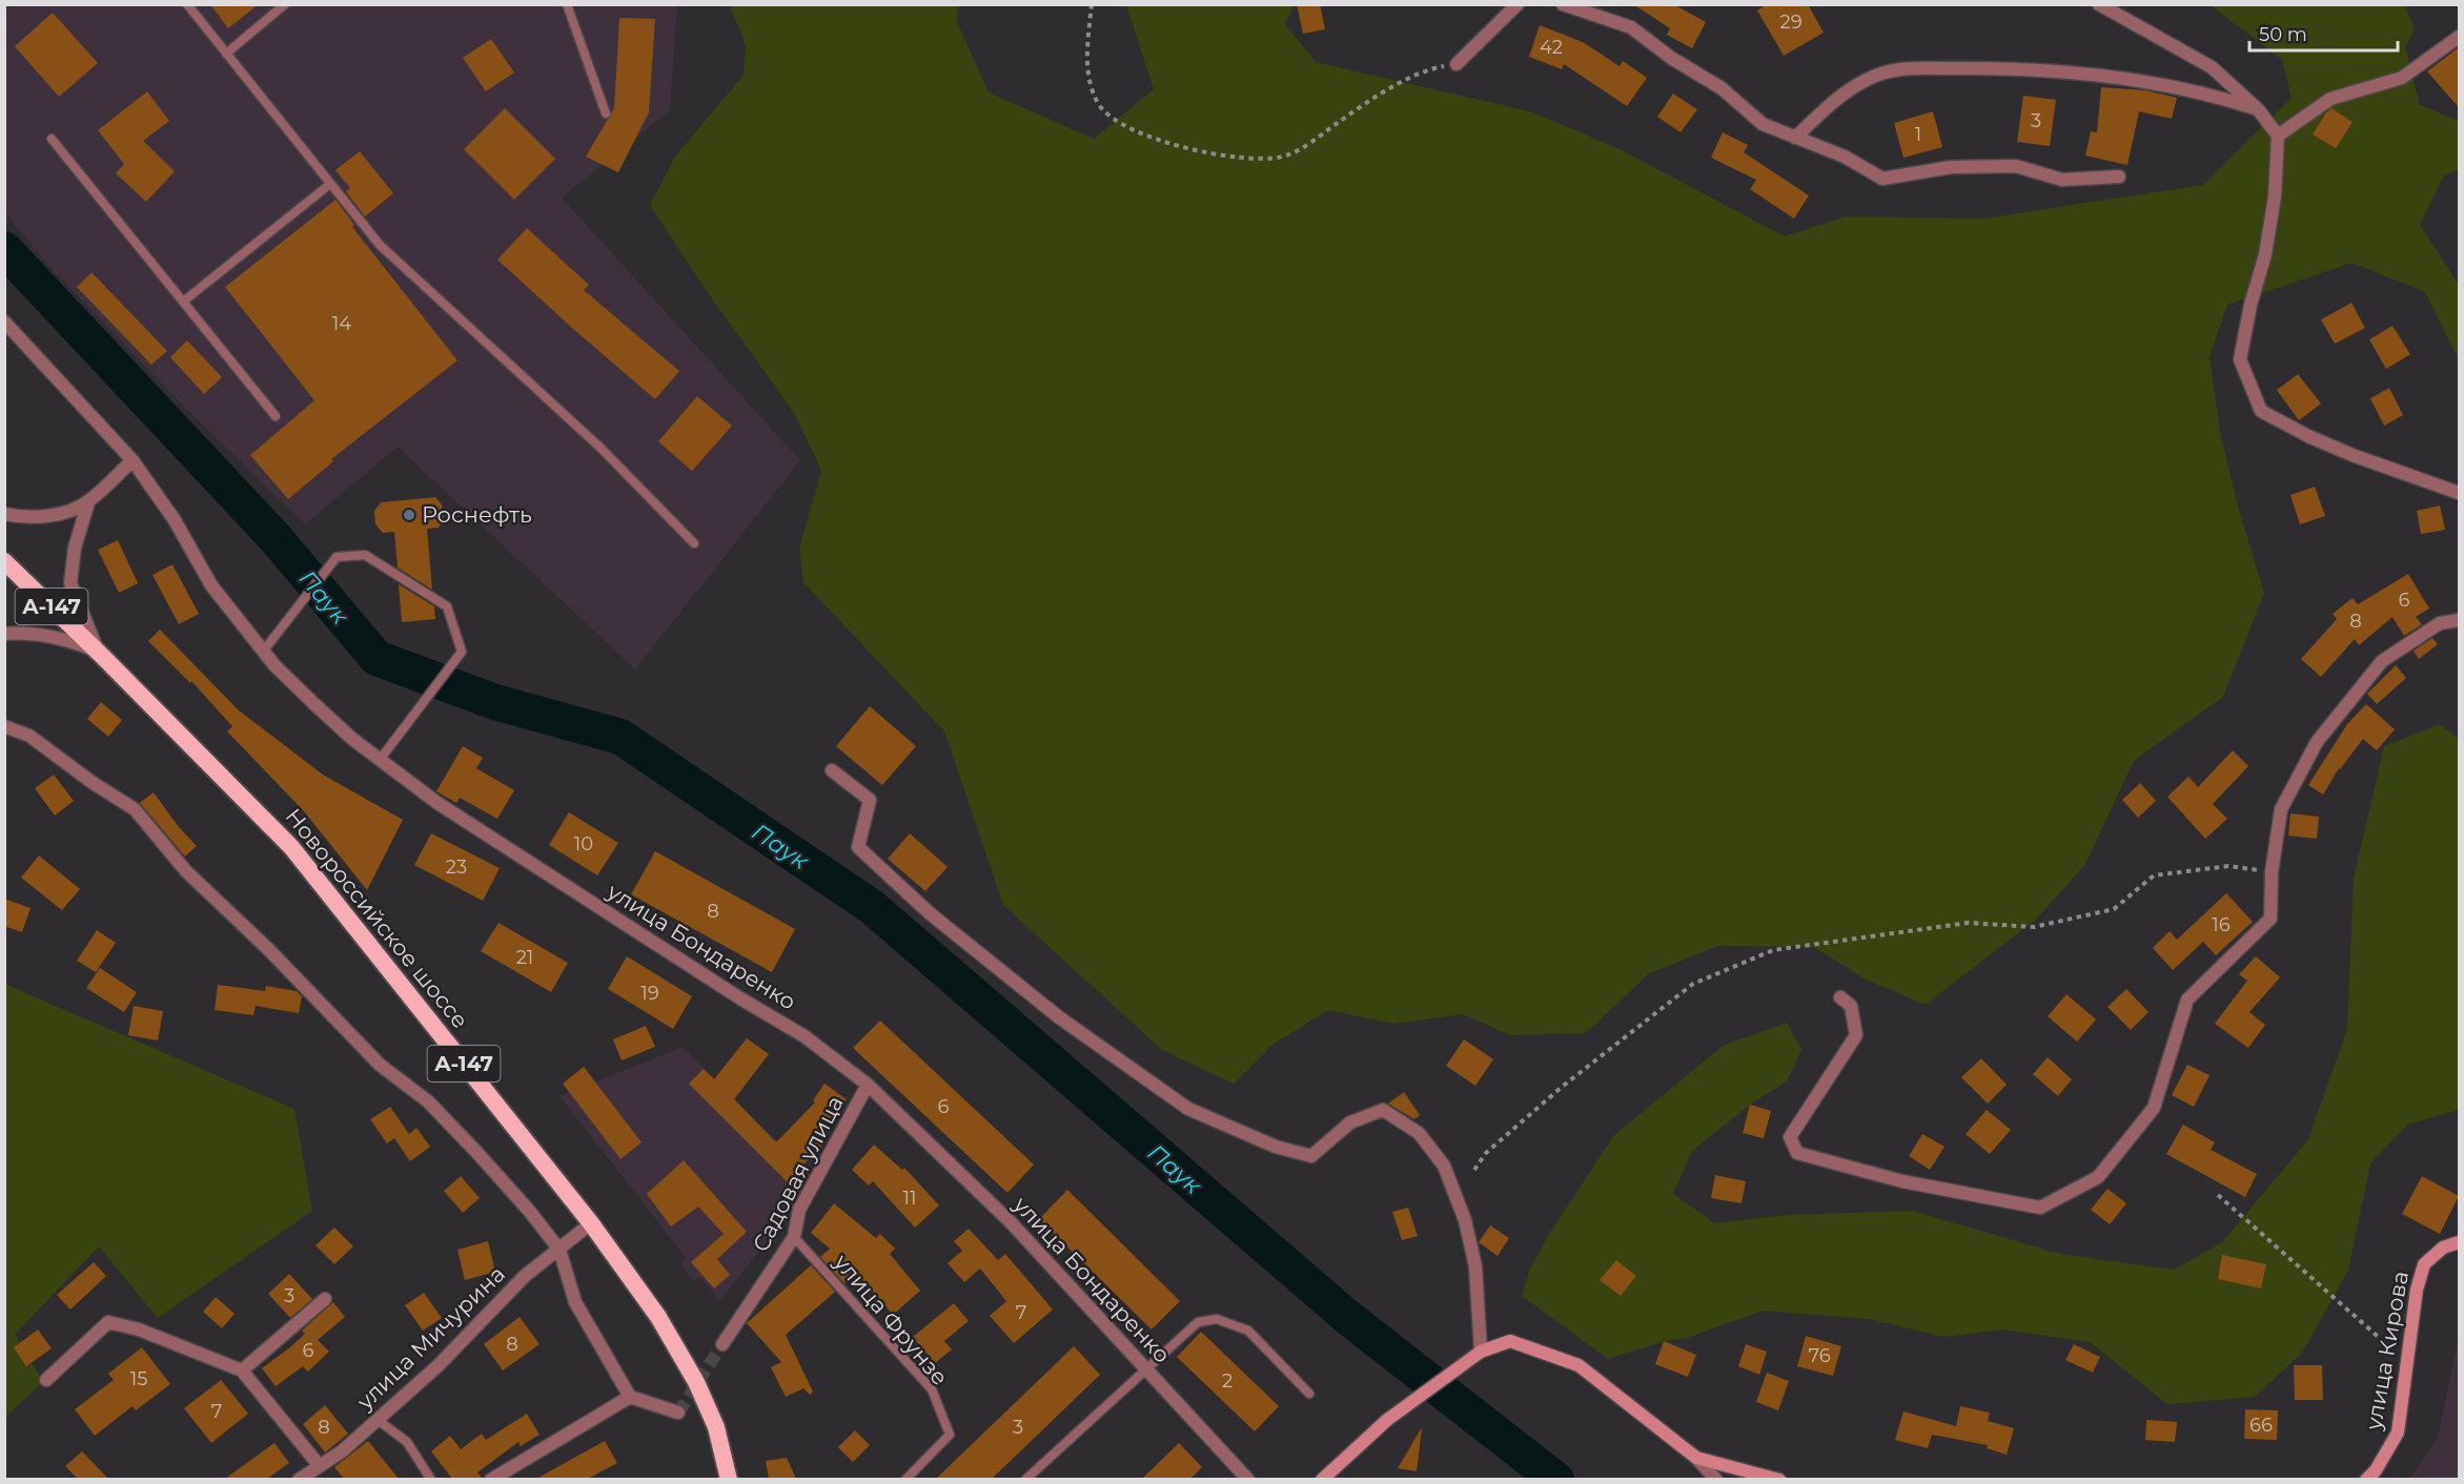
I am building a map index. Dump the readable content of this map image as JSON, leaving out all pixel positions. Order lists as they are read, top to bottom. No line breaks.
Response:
{"streets":{"highway":["А-147","Новороссийское шоссе"],"main road":["улица Кирова"],"street":["улица Бондаренко","Садовая улица","улица Мичурина"],"lane":["улица Фрунзе"]},"crossings":[["Новороссийское шоссе","улица Мичурина"],["улица Бондаренко","Садовая улица"],["Садовая улица","улица Фрунзе"]],"water":["Паук"],"places":["Роснефть"],"house_numbers":["29","42","3","1","14","6","8","10","23","8","16","21","19","6","11","3","7","8","6","76","15","2","7","66","8","3"],"scale_bar":"50 m"}
